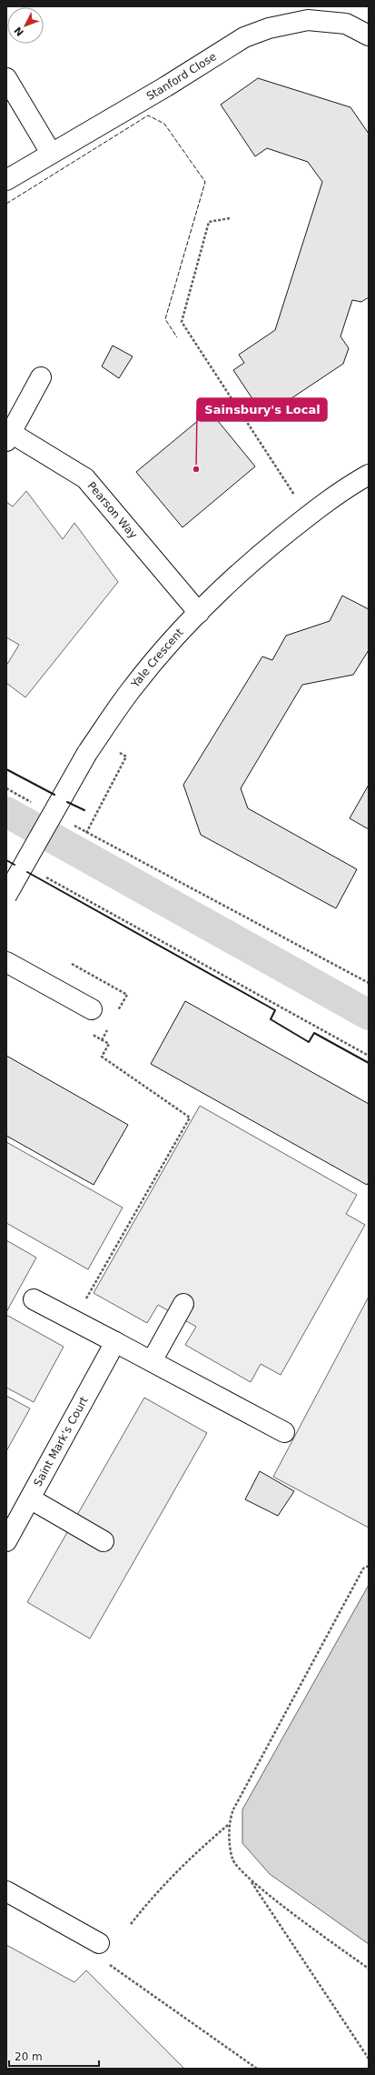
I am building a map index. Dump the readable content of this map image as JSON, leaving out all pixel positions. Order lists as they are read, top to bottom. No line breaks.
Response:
{"streets":{"street":["Stanford Close","Pearson Way","Yale Crescent","Saint Mark's Court"]},"crossings":[["Pearson Way","Yale Crescent"]],"places":["Sainsbury's Local"],"scale_bar":"20 m","north":"bottom left"}
